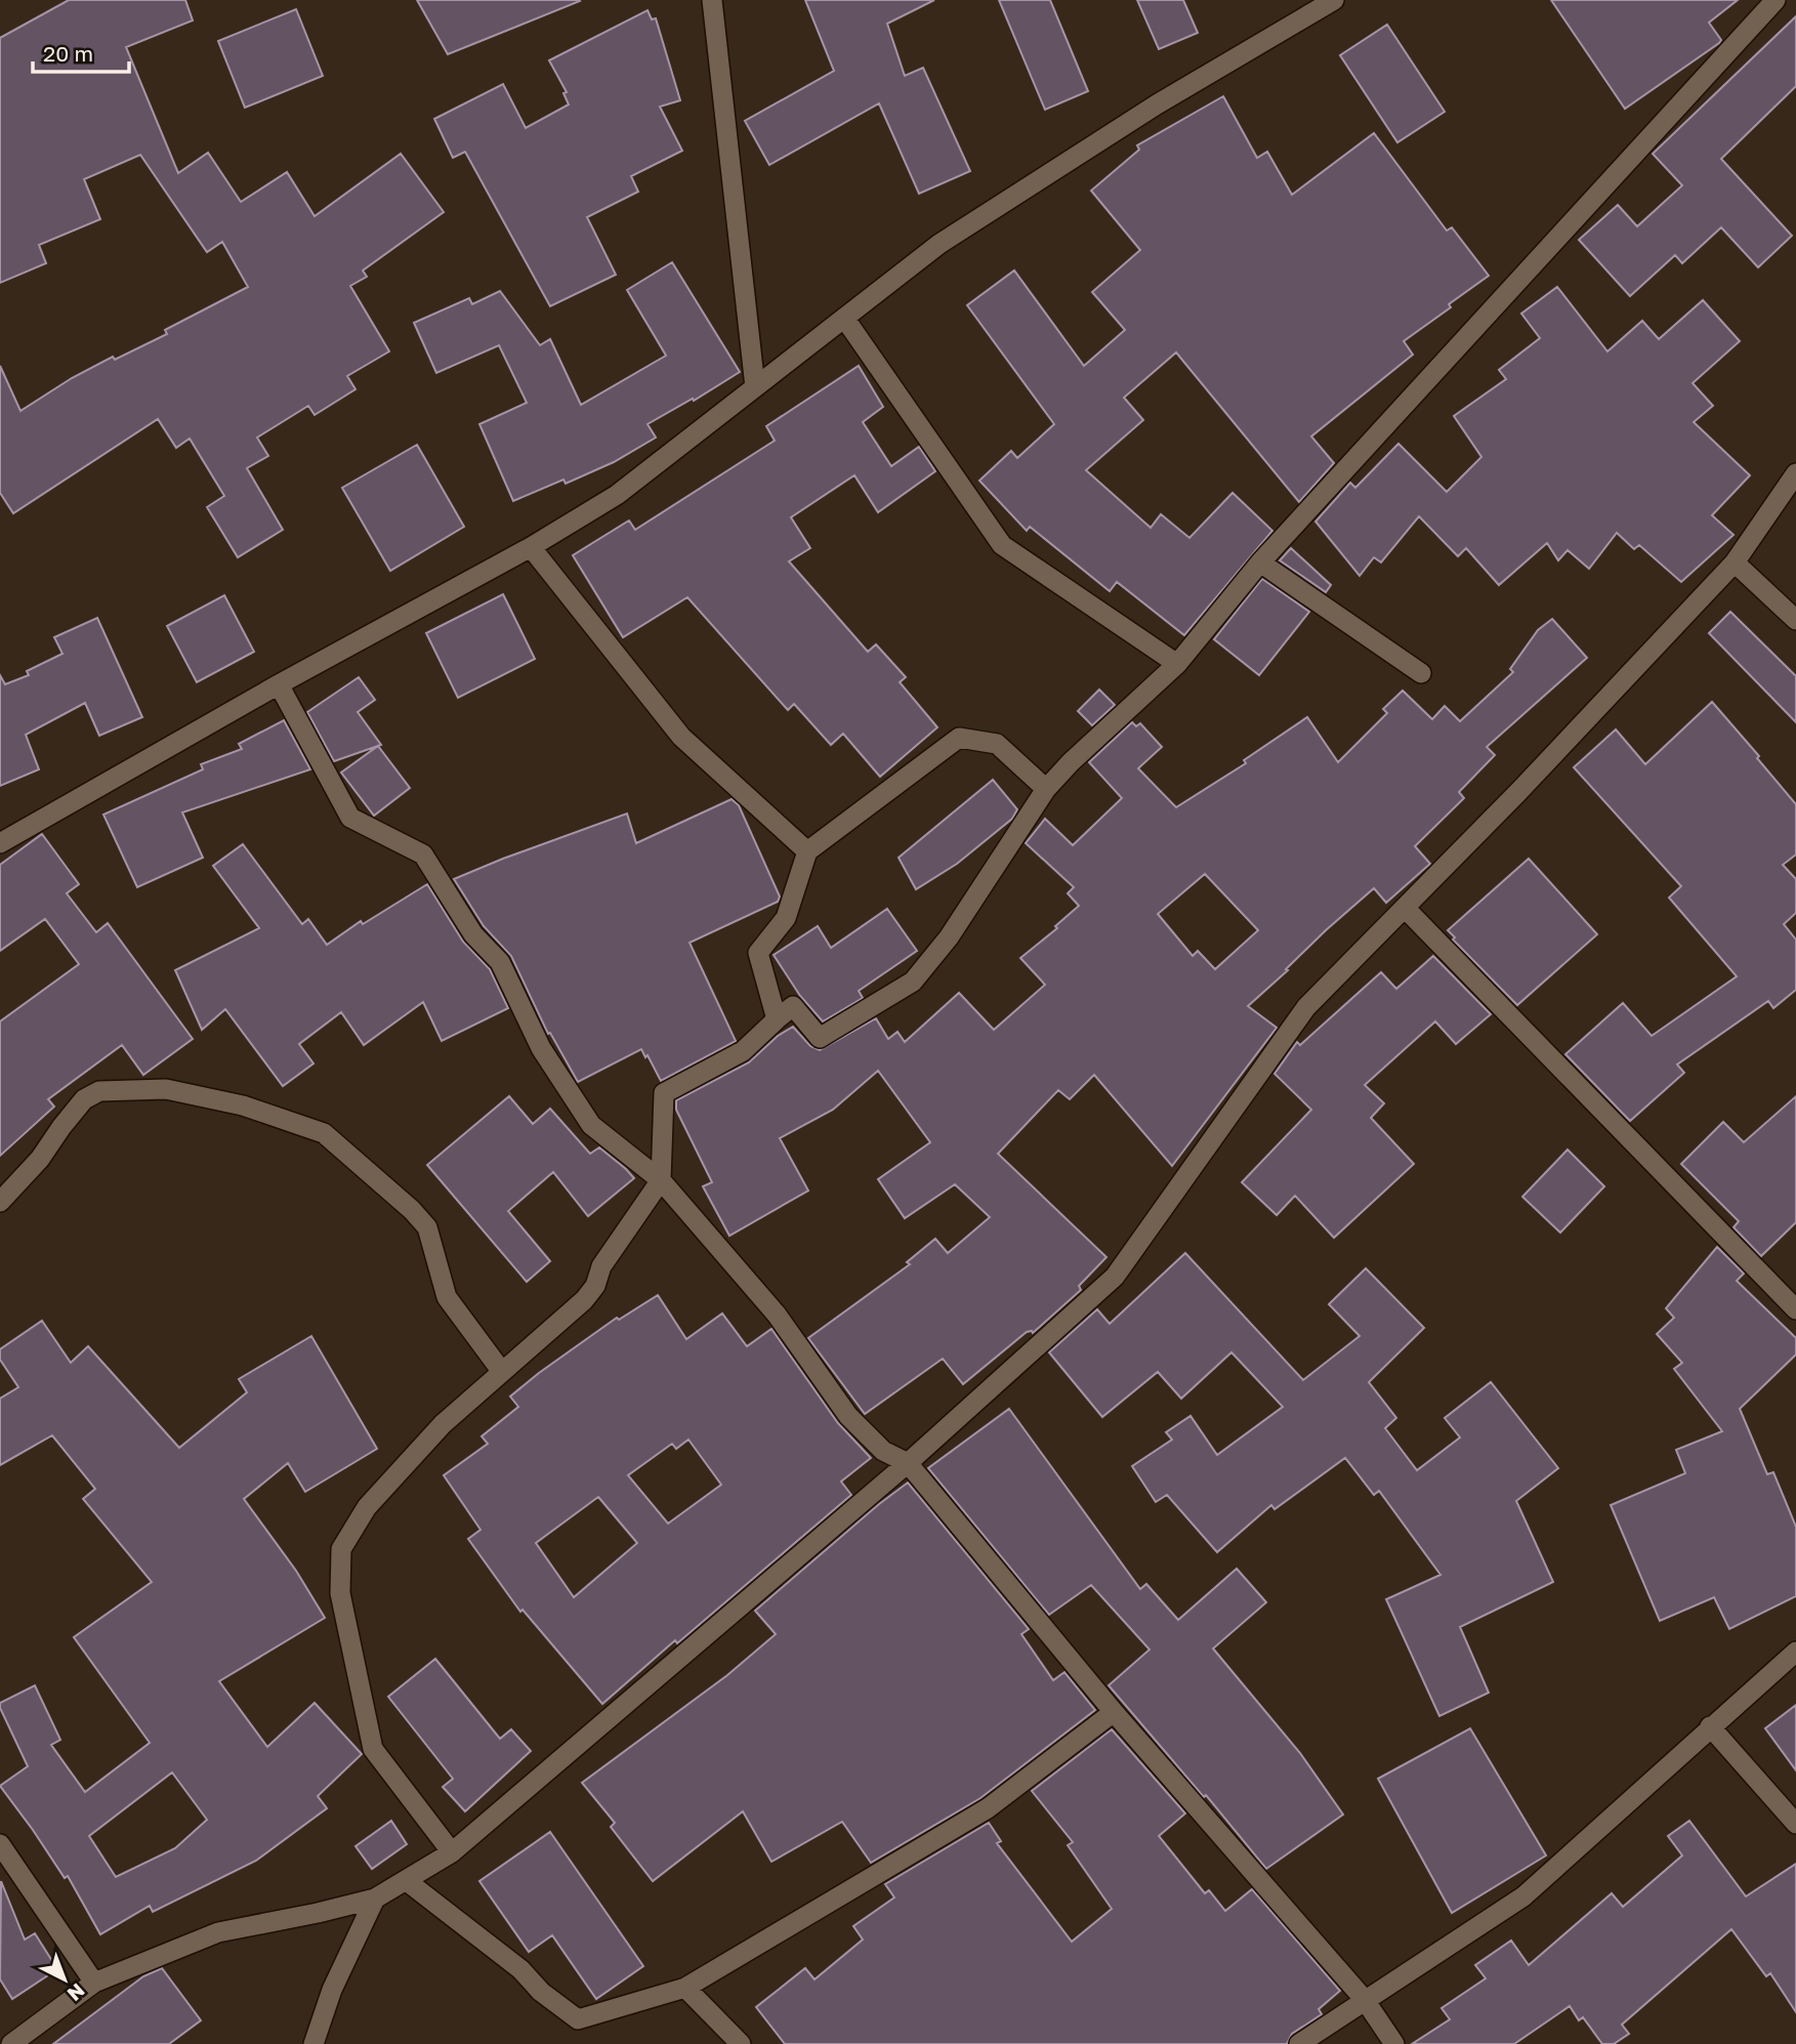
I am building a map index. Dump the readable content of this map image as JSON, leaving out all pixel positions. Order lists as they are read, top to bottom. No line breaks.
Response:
{"scale_bar":"20 m","north":"bottom right"}
